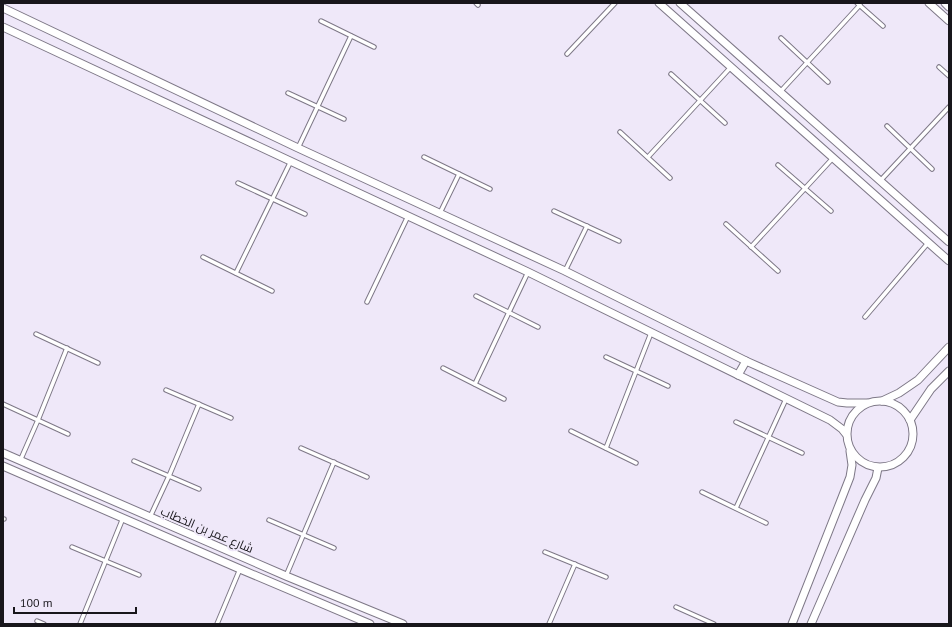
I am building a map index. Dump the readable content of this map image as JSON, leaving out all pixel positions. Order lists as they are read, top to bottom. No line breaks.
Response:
{"streets":{"street":["شارع عمر بن الخطاب"]},"scale_bar":"100 m"}
